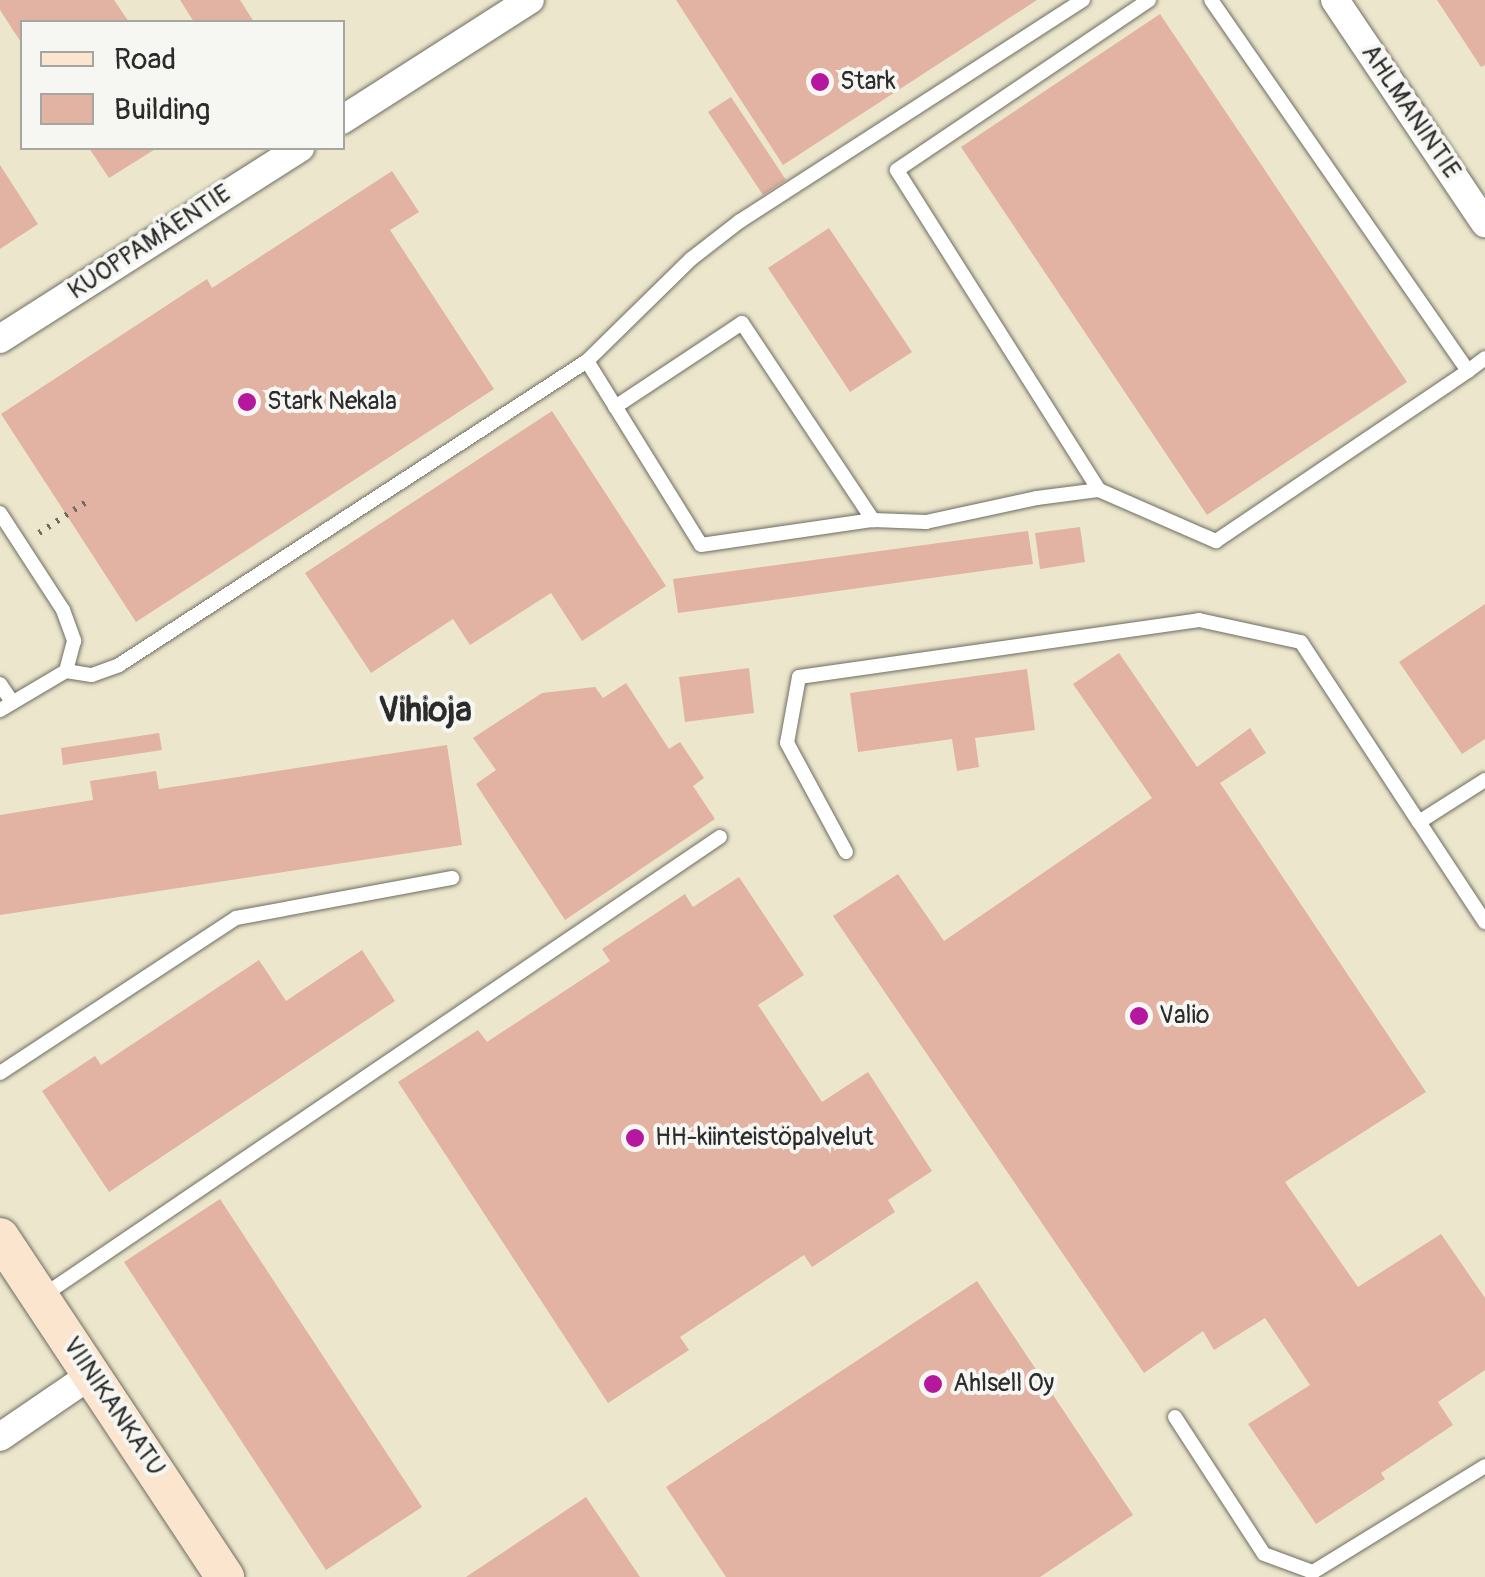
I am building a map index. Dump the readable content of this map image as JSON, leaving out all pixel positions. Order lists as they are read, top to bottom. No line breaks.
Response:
{"streets":{"main road":["VIINIKANKATU"],"street":["AHLMANINTIE","KUOPPAMÄENTIE"]},"districts":["Vihioja"],"places":["Stark","Stark Nekala","Valio","HH-kiinteistöpalvelut","Ahlsell Oy"],"legend":["Road","Building"]}
